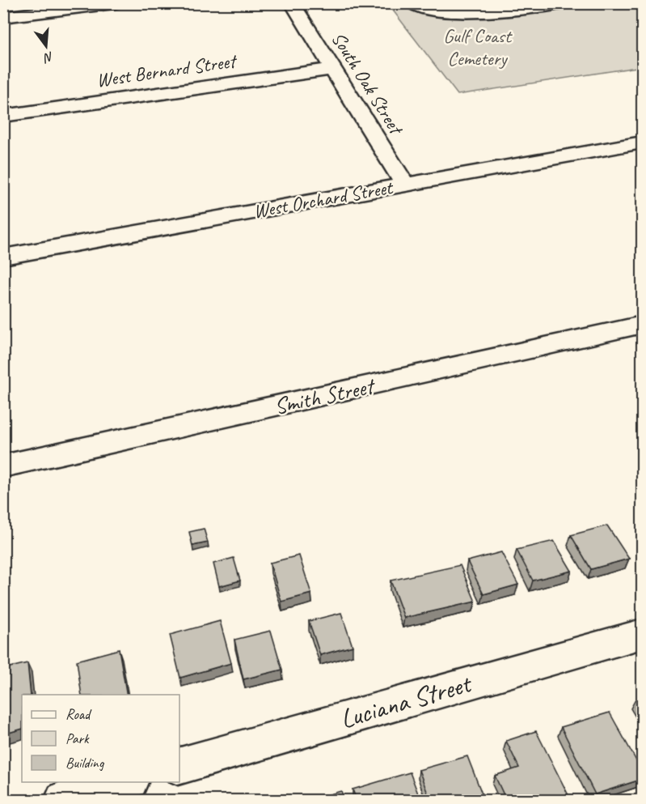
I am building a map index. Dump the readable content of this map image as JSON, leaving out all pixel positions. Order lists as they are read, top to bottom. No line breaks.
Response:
{"streets":{"street":["West Bernard Street","South Oak Street","West Orchard Street","Smith Street","Luciana Street"]},"crossings":[["West Bernard Street","South Oak Street"],["South Oak Street","West Orchard Street"]],"parks":["Gulf Coast Cemetery"],"legend":["Road","Park","Building"],"north":"bottom"}
